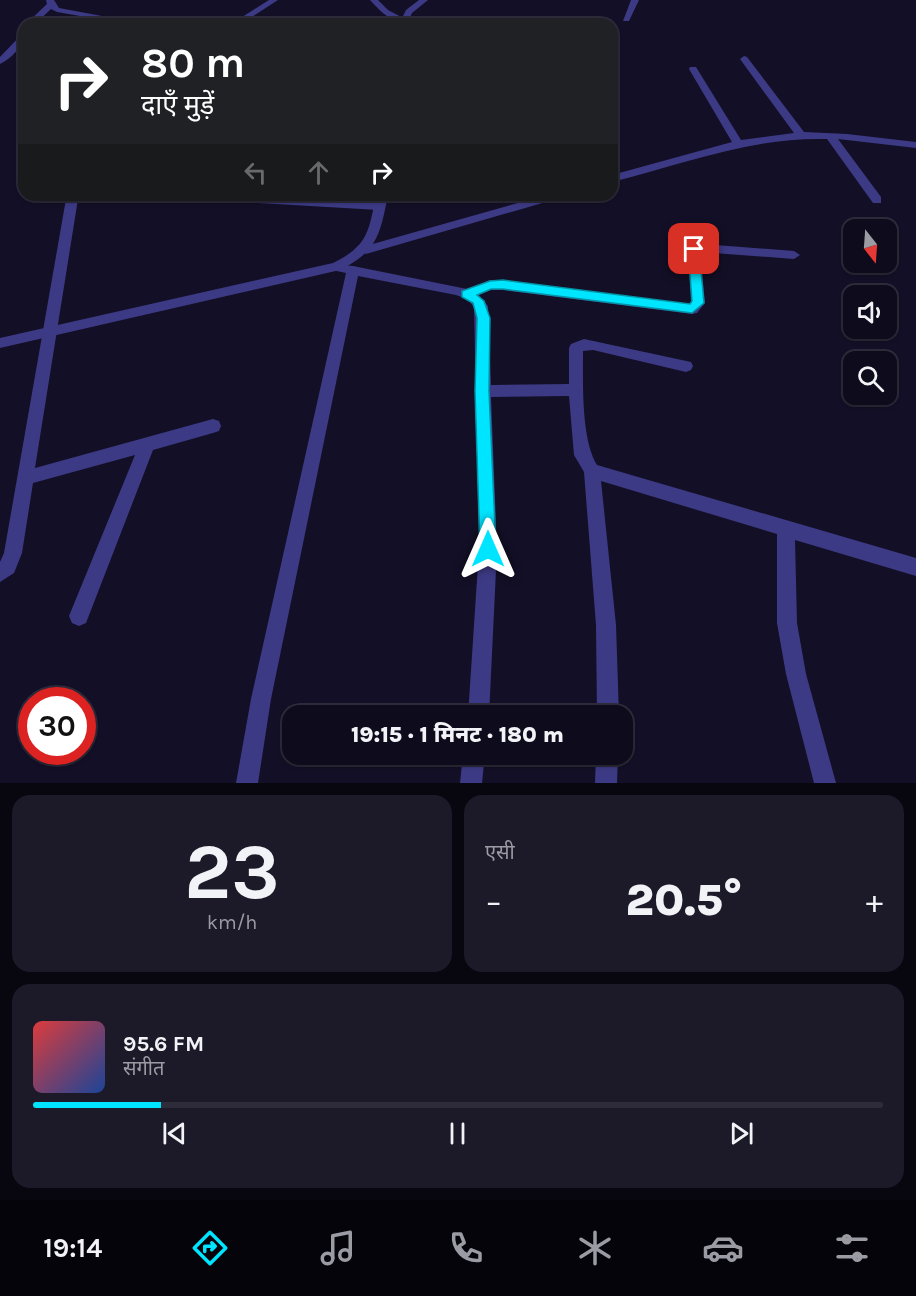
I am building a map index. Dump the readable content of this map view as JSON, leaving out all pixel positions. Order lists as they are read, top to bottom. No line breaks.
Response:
{"north":"bottom","page":{"turn":["80 m","दाएँ मुड़ें"],"limit":"30","trip":"19:15 · 1 मिनट · 180 m","tile":[["23","km/h"],"एसी"],"heat":["−","20.5°","+"],"song":["95.6 FM","संगीत"],"tabs":"19:14"}}
